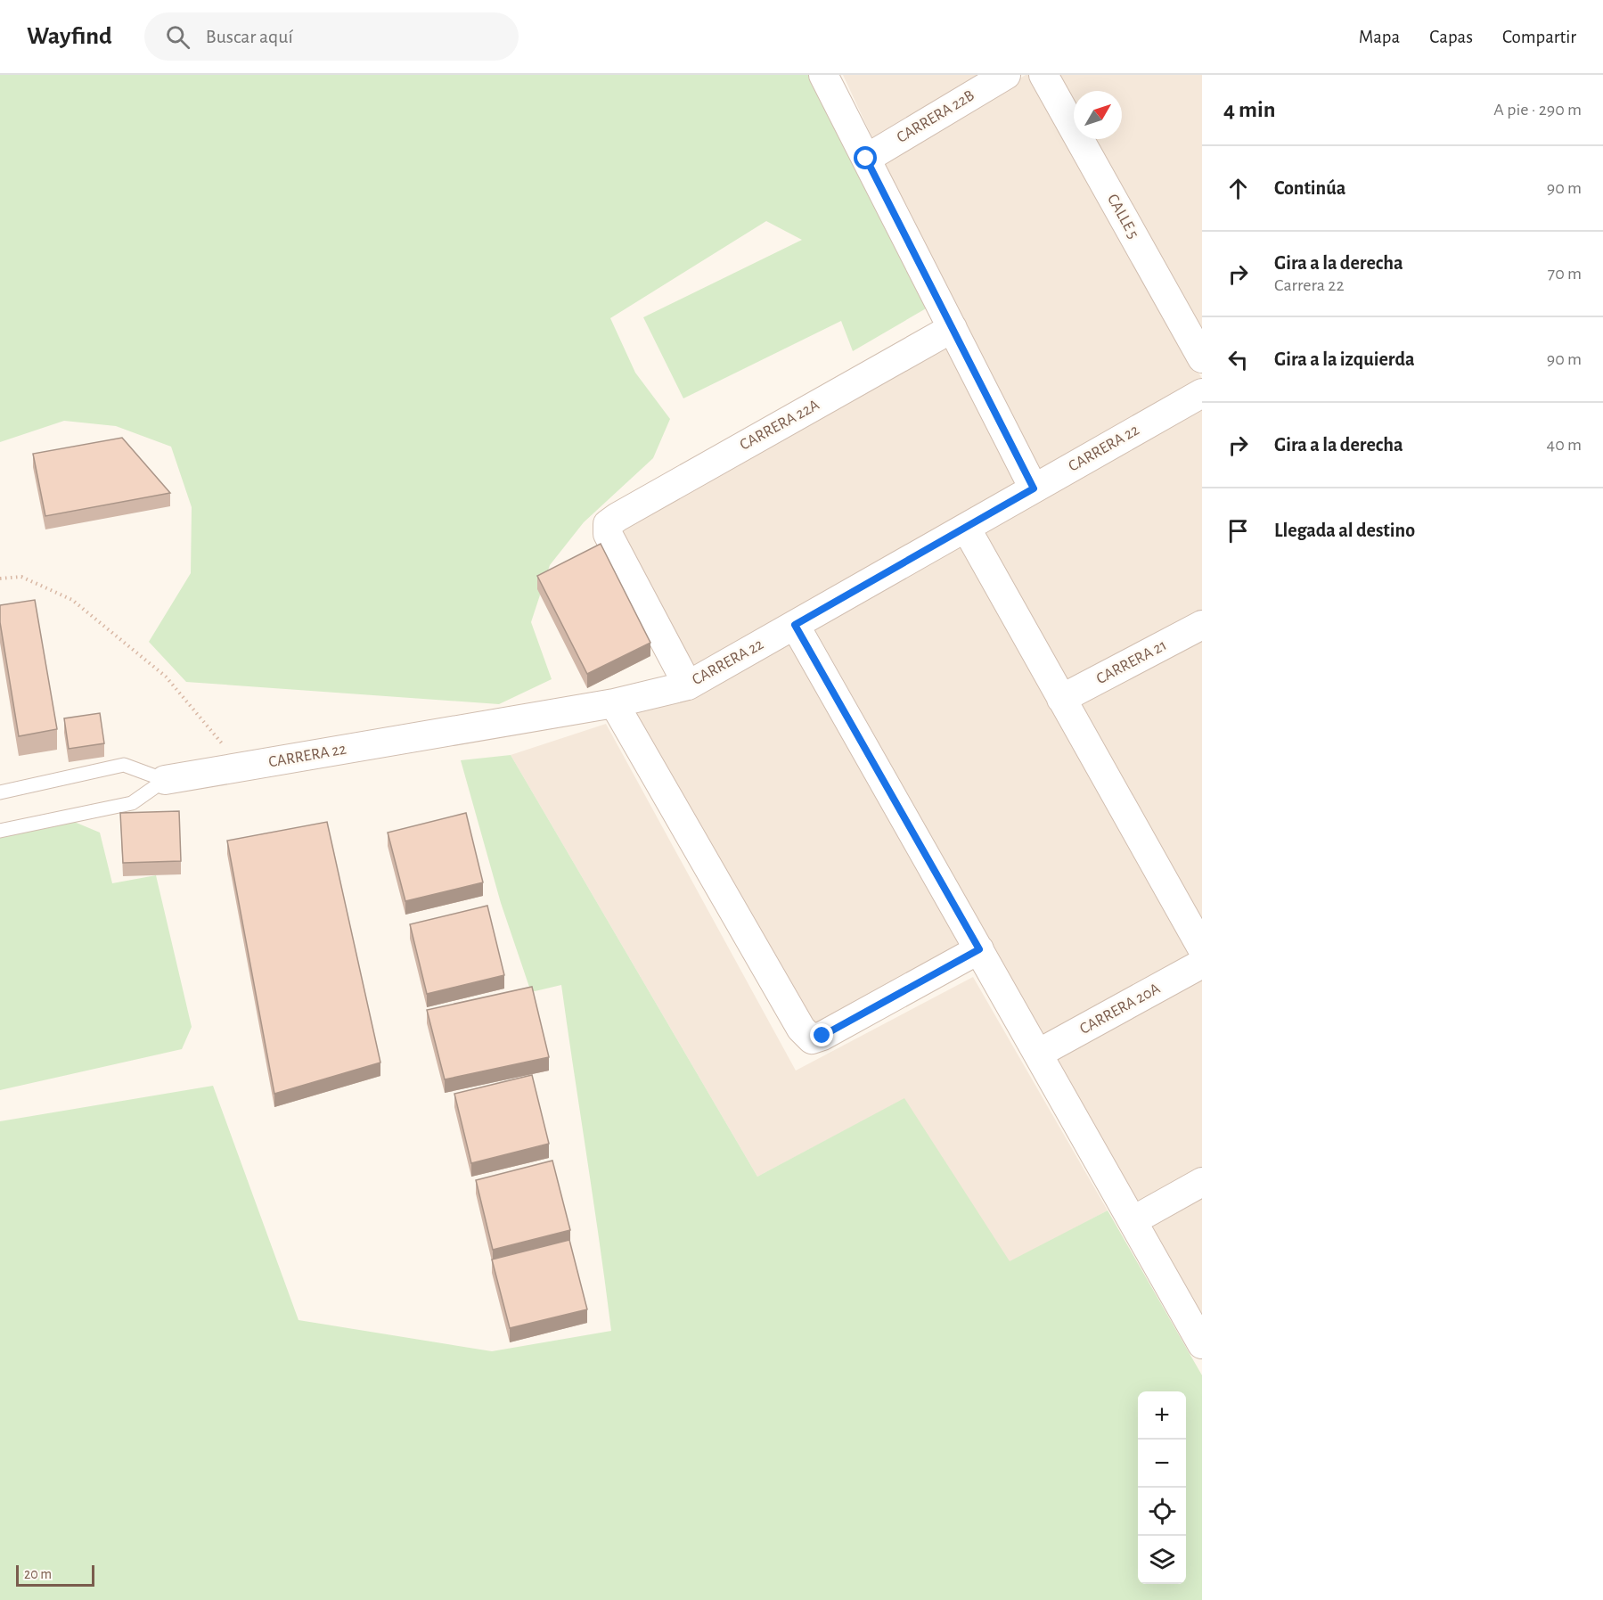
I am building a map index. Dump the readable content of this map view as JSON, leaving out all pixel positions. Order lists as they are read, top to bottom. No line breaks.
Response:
{"streets":{"street":["CARRERA 22B","CALLE 5","CARRERA 22A","CARRERA 22","CARRERA 21","CARRERA 20A"]},"crossings":[["CARRERA 22A","CARRERA 22"]],"scale_bar":"20 m","north":"top right","page":{"header":"Wayfind","search":"Buscar aquí","nav":["Mapa","Capas","Compartir"],"heading":["4 min","A pie · 290 m"],"list":[["Continúa","90 m"],["Gira a la derecha","Carrera 22","70 m"],["Gira a la izquierda","90 m"],["Gira a la derecha","40 m"],"Llegada al destino"],"map_buttons":["+","−"],"scale":"20 m"}}
